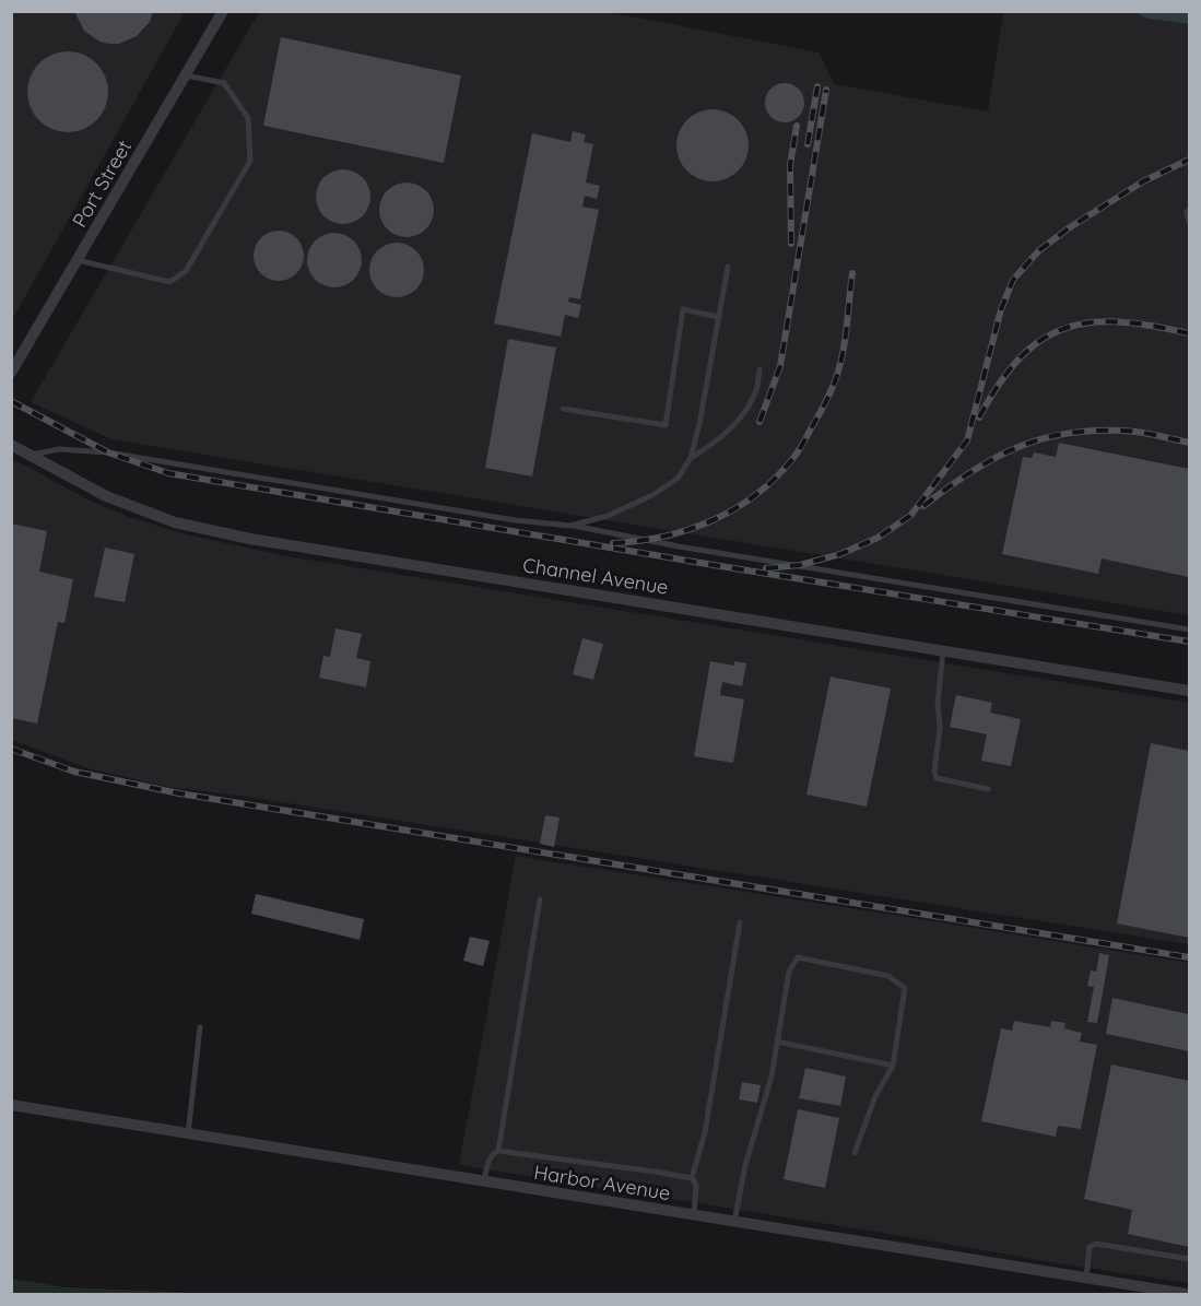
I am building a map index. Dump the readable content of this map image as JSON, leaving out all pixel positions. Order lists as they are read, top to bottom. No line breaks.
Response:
{"streets":{"street":["Port Street","Channel Avenue","Harbor Avenue"]}}
